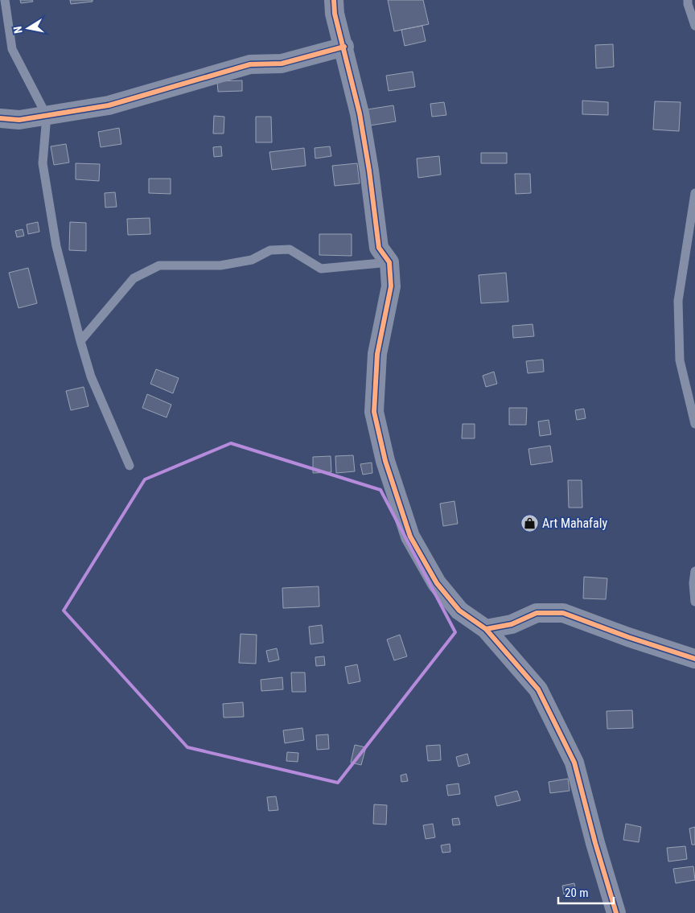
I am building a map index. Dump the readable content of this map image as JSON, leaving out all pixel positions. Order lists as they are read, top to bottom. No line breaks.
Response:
{"places":{"shop":["Art Mahafaly"]},"scale_bar":"20 m","north":"left"}
